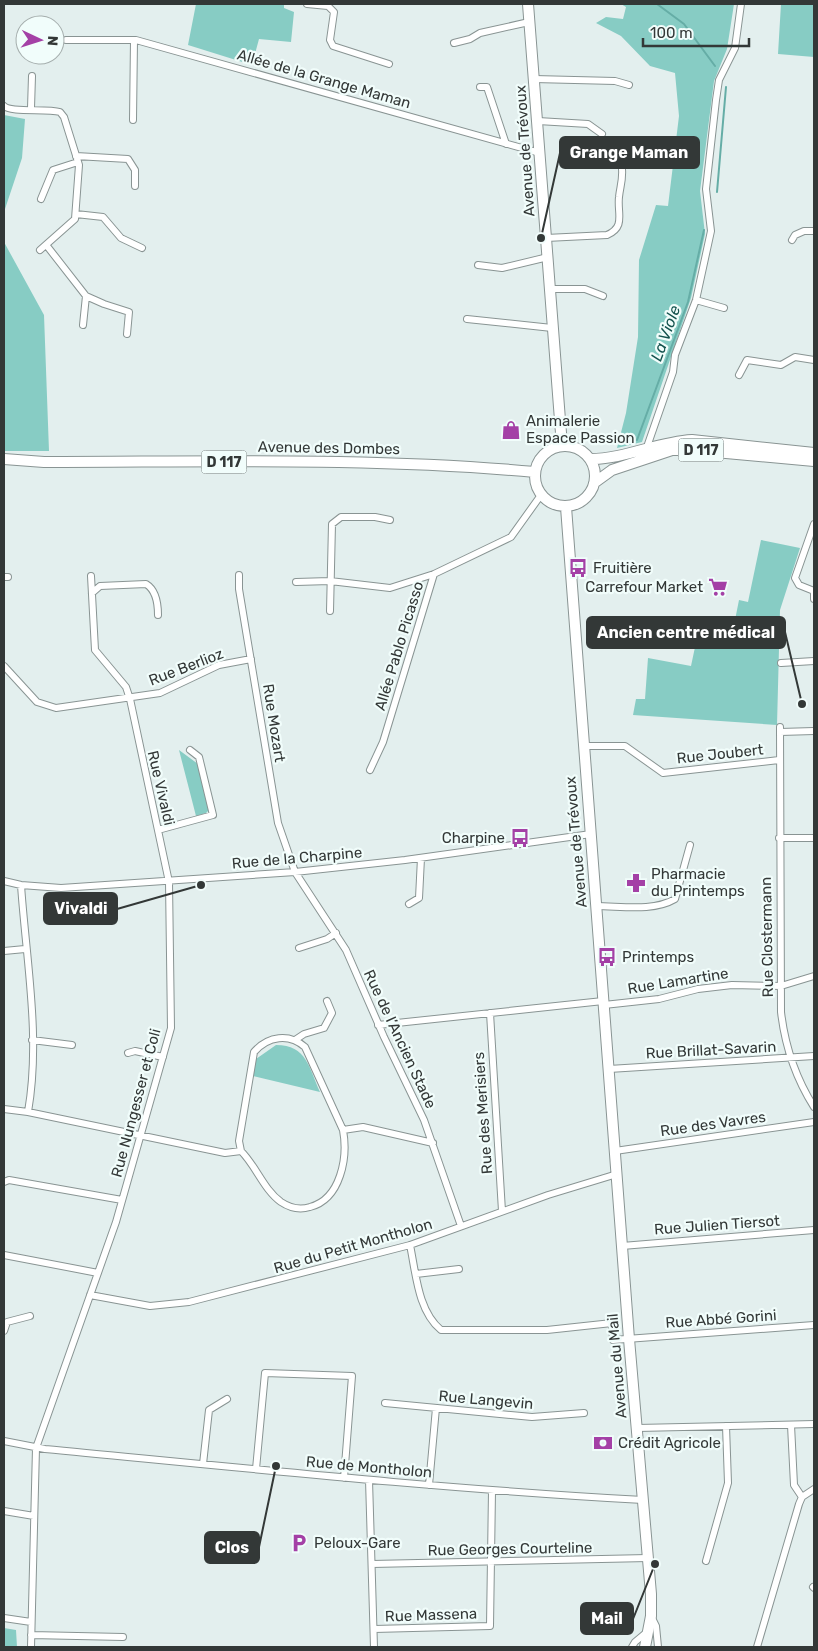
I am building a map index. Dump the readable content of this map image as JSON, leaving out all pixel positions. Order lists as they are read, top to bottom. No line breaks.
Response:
{"streets":{"main road":["Avenue de Trévoux","Avenue des Dombes","D 117","Avenue du Mail"],"street":["Allée de la Grange Maman","Allée Pablo Picasso","Rue Berlioz","Rue Mozart","Rue Joubert","Rue Vivaldi","Rue de la Charpine","Rue Clostermann","Rue Lamartine","Rue de l’Ancien Stade","Rue Brillat-Savarin","Rue Nungesser et Coli","Rue des Merisiers","Rue des Vavres","Rue Julien Tiersot","Rue du Petit Montholon","Rue Abbé Gorini","Rue Langevin","Rue de Montholon","Rue Georges Courteline","Rue Massena"]},"crossings":[["Allée de la Grange Maman","Avenue de Trévoux"],["Avenue de Trévoux","Avenue des Dombes"],["Avenue de Trévoux","D 117"],["Avenue de Trévoux","Allée Pablo Picasso"],["Avenue de Trévoux","Rue Joubert"],["Avenue de Trévoux","Rue de la Charpine"],["Avenue de Trévoux","Rue Lamartine"],["Avenue de Trévoux","Rue Brillat-Savarin"],["Avenue de Trévoux","Rue des Vavres"],["Avenue de Trévoux","Rue du Petit Montholon"],["Avenue de Trévoux","Avenue du Mail"],["Avenue des Dombes","D 117"],["Avenue des Dombes","Allée Pablo Picasso"],["D 117","Allée Pablo Picasso"],["Rue Berlioz","Rue Mozart"],["Rue Berlioz","Rue Vivaldi"],["Rue Mozart","Rue de la Charpine"],["Rue Mozart","Rue de l’Ancien Stade"],["Rue Joubert","Rue Clostermann"],["Rue Vivaldi","Rue de la Charpine"],["Rue Vivaldi","Rue Nungesser et Coli"],["Rue de la Charpine","Rue de l’Ancien Stade"],["Rue de la Charpine","Rue Nungesser et Coli"],["Rue Clostermann","Rue Lamartine"],["Rue Clostermann","Rue Brillat-Savarin"],["Rue Lamartine","Rue de l’Ancien Stade"],["Rue Lamartine","Rue des Merisiers"],["Rue de l’Ancien Stade","Rue du Petit Montholon"],["Rue Nungesser et Coli","Rue du Petit Montholon"],["Rue Nungesser et Coli","Rue de Montholon"],["Rue des Merisiers","Rue du Petit Montholon"],["Rue Julien Tiersot","Avenue du Mail"],["Rue du Petit Montholon","Avenue du Mail"],["Rue Abbé Gorini","Avenue du Mail"],["Avenue du Mail","Rue de Montholon"],["Avenue du Mail","Rue Georges Courteline"],["Rue Georges Courteline","Rue Massena"]],"water":["La Viole"],"places":{"other":["Grange Maman","Ancien centre médical","Vivaldi","Clos","Mail"],"shop":["Animalerie Espace Passion"],"bus stop":["Fruitière","Charpine","Printemps"],"supermarket":["Carrefour Market"],"pharmacy":["Pharmacie du Printemps"],"bank":["Crédit Agricole"],"parking":["Peloux-Gare"]},"scale_bar":"100 m","north":"right"}
